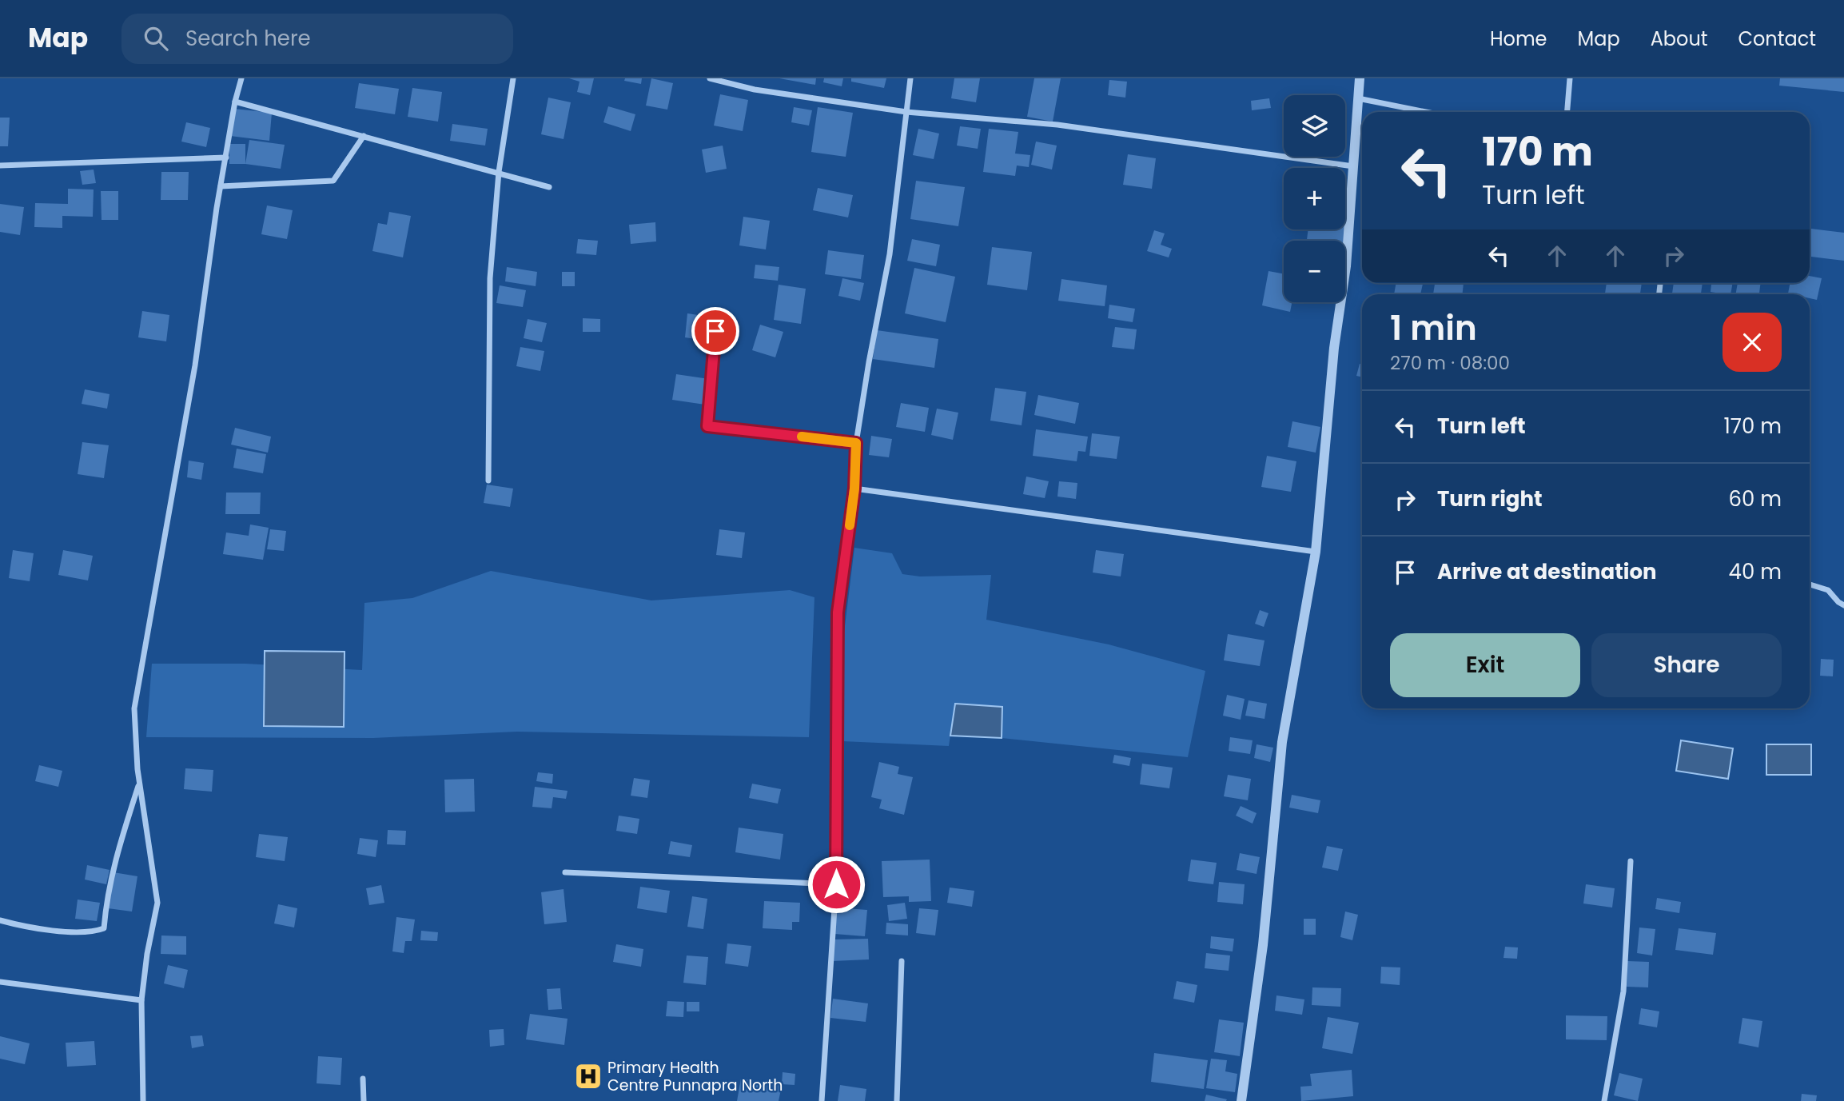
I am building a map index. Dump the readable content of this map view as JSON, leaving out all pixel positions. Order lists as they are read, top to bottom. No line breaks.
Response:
{"places":{"hospital":["Primary Health Centre Punnapra North"]},"page":{"header":"Map","search":"Search here","nav":["Home","Map","About","Contact"],"map_buttons":["+","−"],"turn":["170 m","Turn left"],"heading":["1 min","270 m · 08:00"],"list":[{"name":"Turn left","value":"170 m"},{"name":"Turn right","value":"60 m"},{"name":"Arrive at destination","value":"40 m"}],"buttons":["Exit","Share"]}}
